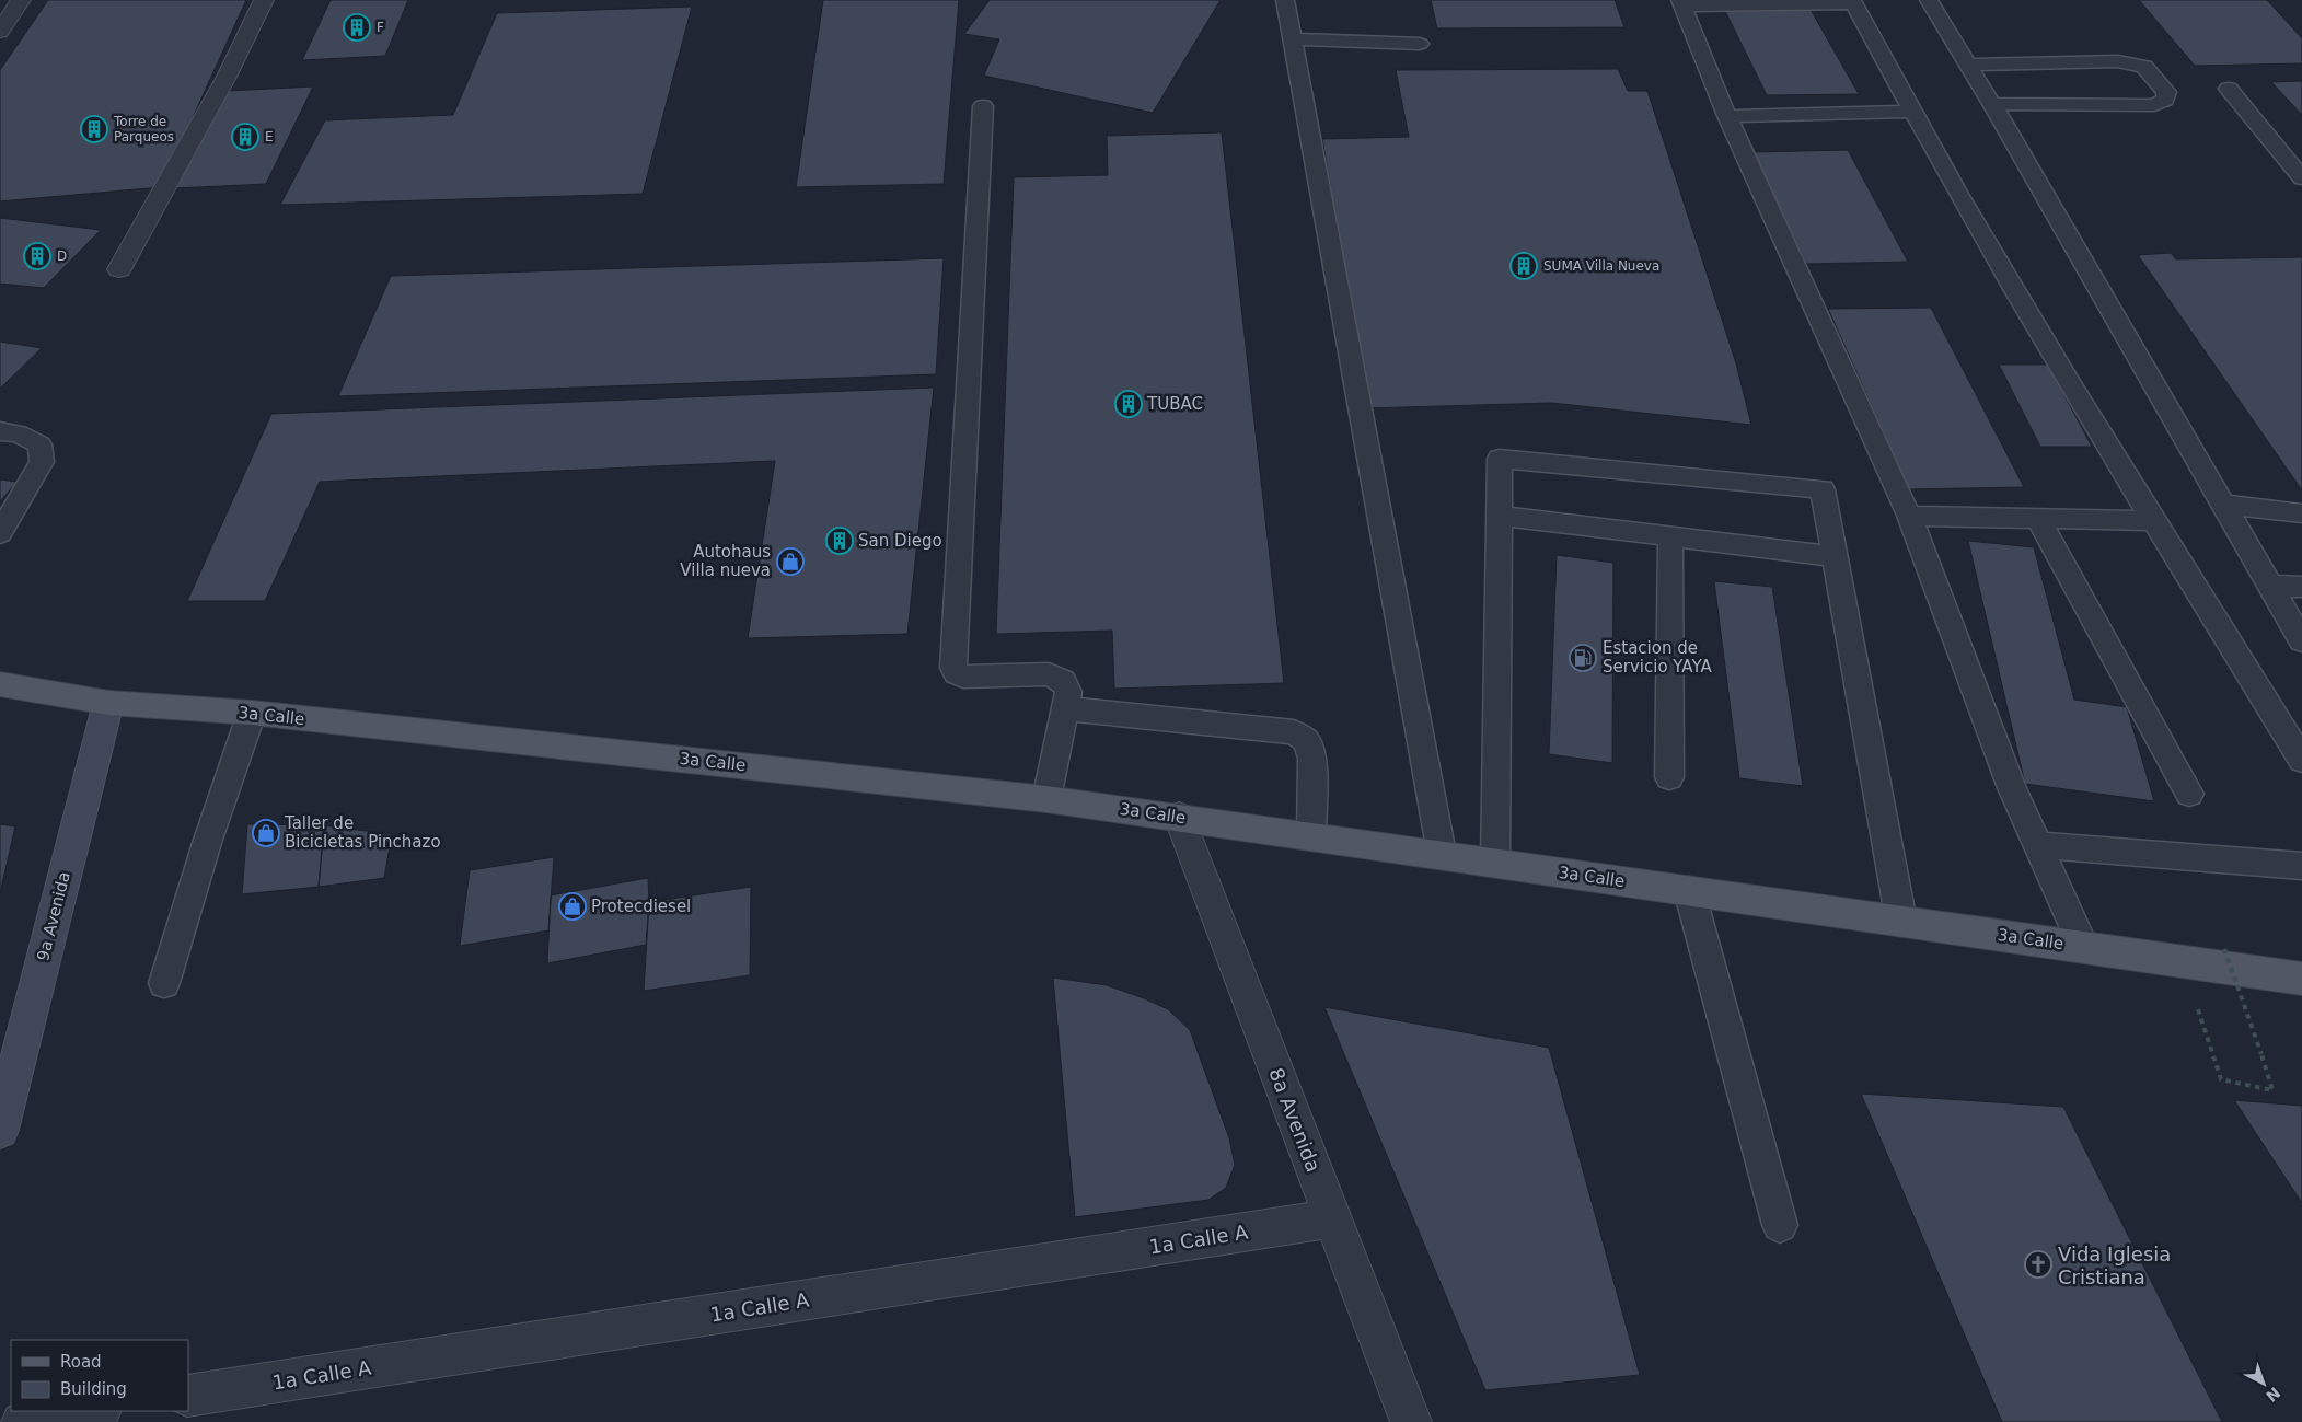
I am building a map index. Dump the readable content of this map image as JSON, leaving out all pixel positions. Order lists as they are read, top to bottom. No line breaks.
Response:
{"streets":{"main road":["3a Calle"],"street":["9a Avenida","8a Avenida","1a Calle A"]},"crossings":[["3a Calle","9a Avenida"],["3a Calle","8a Avenida"],["8a Avenida","1a Calle A"]],"places":{"building":["F","Torre de Parqueos","E","D","SUMA Villa Nueva","TUBAC","San Diego"],"shop":["Autohaus Villa nueva","Taller de Bicicletas Pinchazo","Protecdiesel"],"fuel station":["Estacion de Servicio YAYA"],"church":["Vida Iglesia Cristiana"]},"legend":["Road","Building"],"north":"bottom right"}
